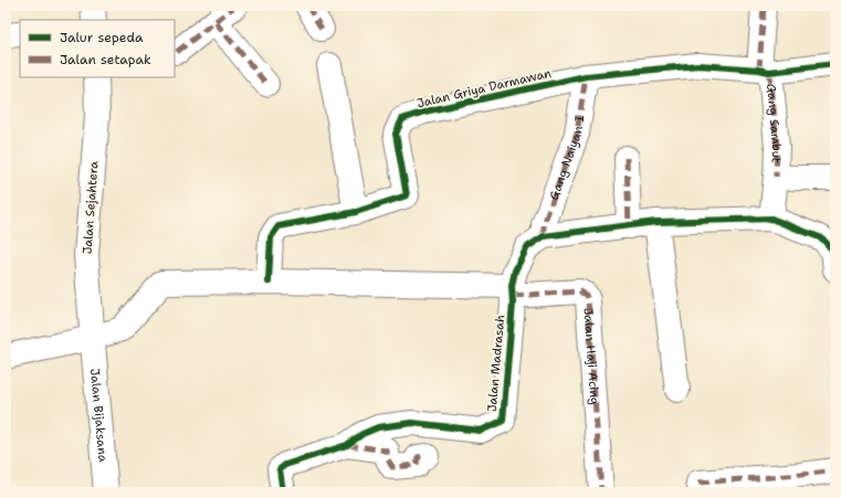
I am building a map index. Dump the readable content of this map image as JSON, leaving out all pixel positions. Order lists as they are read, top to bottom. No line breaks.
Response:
{"streets":{"street":["Jalan Griya Darmawan","Gang Sambut","Gang Naiyan I","Jalan Sejahtera","Jalan Haji Acing","Jalan Madrasah","Jalan Bijaksana"]},"crossings":[["Jalan Griya Darmawan","Gang Sambut"],["Jalan Griya Darmawan","Gang Naiyan I"],["Jalan Sejahtera","Jalan Bijaksana"],["Jalan Haji Acing","Jalan Madrasah"]],"legend":["Jalur sepeda","Jalan setapak"]}
